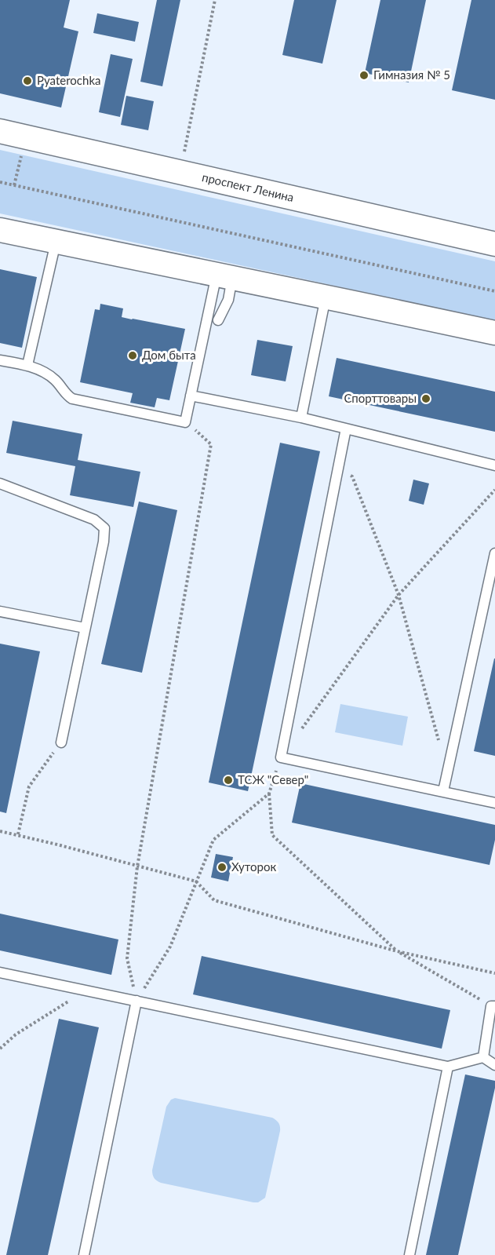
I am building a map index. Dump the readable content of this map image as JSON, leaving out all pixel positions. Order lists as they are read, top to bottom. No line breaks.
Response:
{"streets":{"street":["проспект Ленина"]},"places":["Гимназия № 5","Pyaterochka","Дом быта","Спорттовары","ТСЖ \"Север\"","Хуторок"]}
